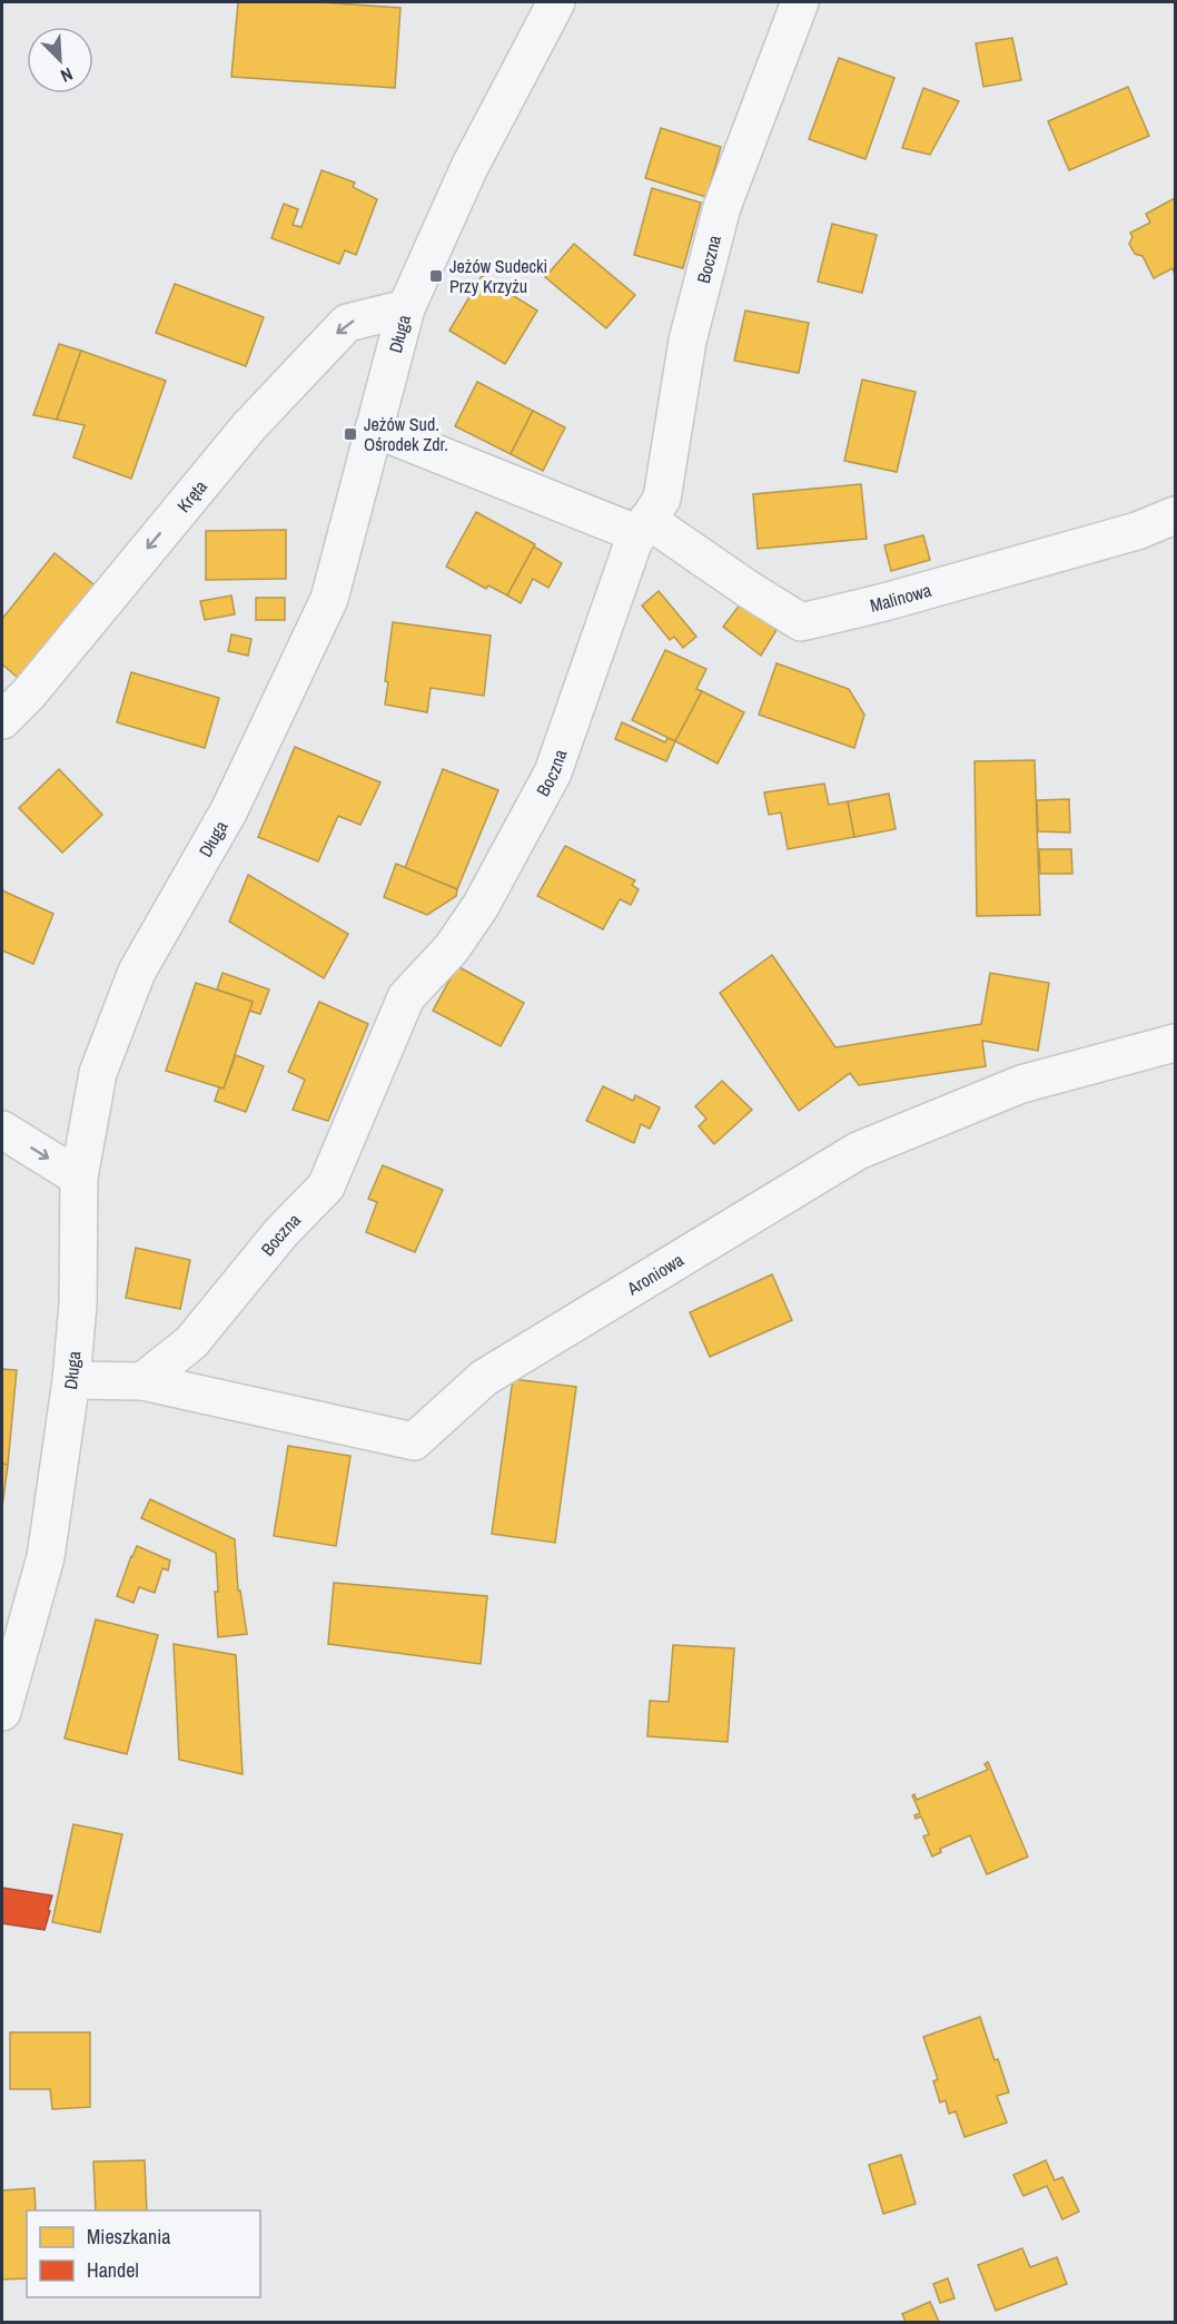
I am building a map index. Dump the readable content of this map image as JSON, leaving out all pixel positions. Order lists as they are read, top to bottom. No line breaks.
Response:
{"streets":{"street":["Boczna","Długa","Kręta","Malinowa","Aroniowa"]},"crossings":[["Boczna","Malinowa"],["Boczna","Aroniowa"],["Długa","Kręta"],["Długa","Malinowa"]],"one_way":["Kręta"],"places":{"transit":["Jeżów Sudecki Przy Krzyżu","Jeżów Sud. Ośrodek Zdr."]},"legend":["Mieszkania","Handel"],"north":"bottom right"}
